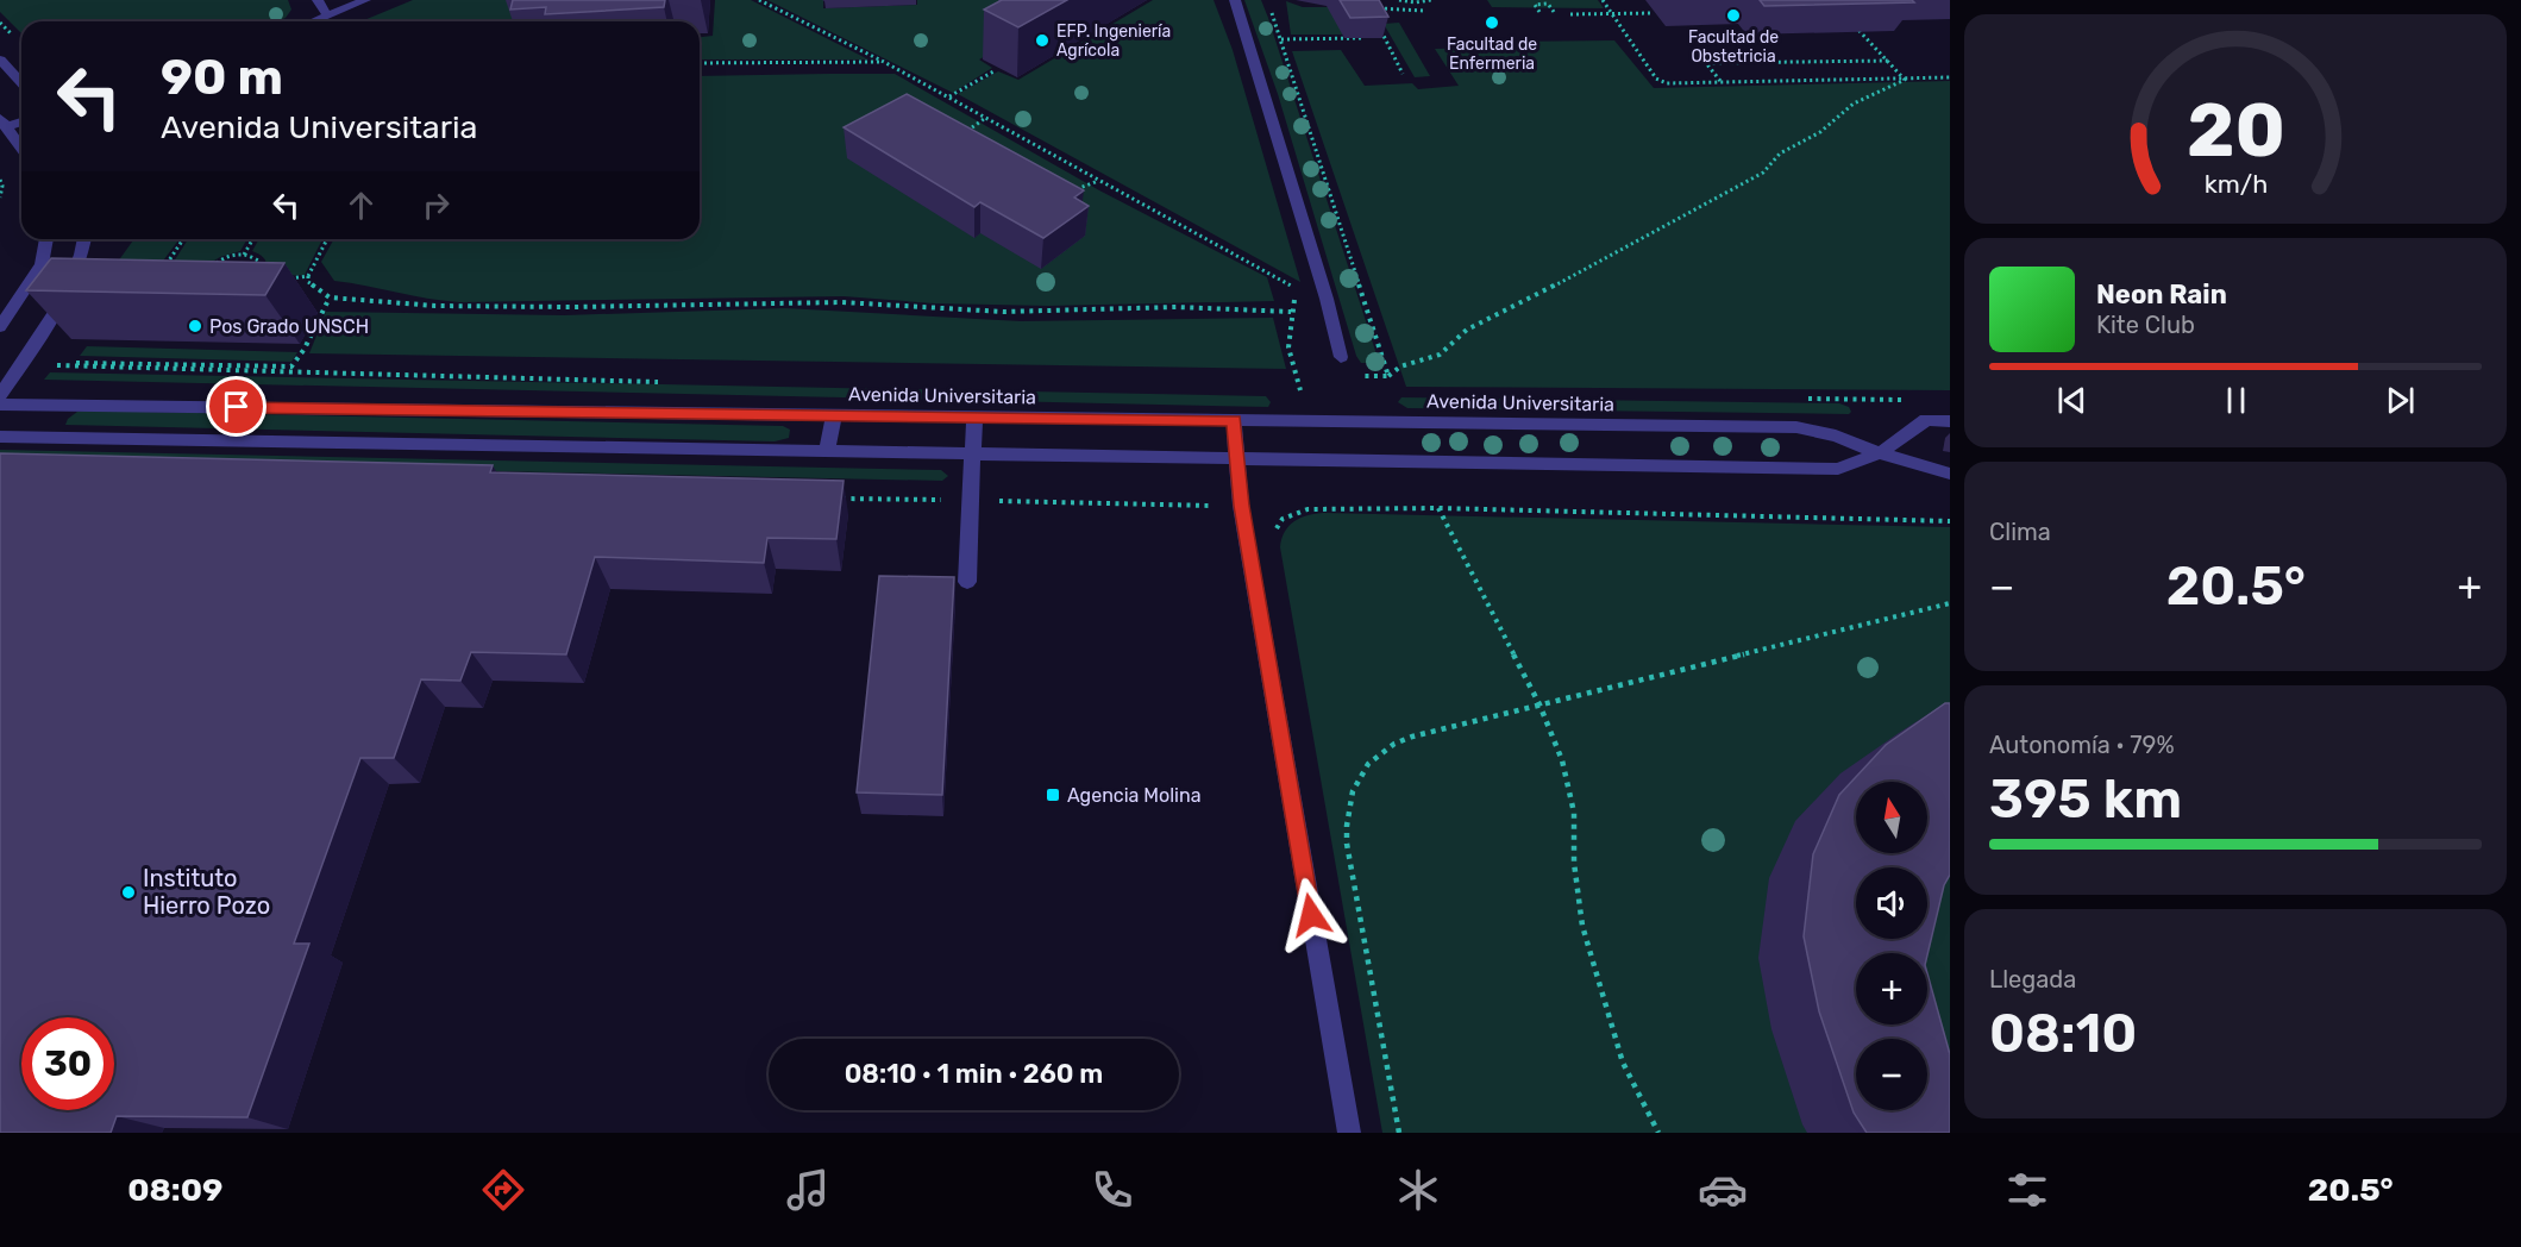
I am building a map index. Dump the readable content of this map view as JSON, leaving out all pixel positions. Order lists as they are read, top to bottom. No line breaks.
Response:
{"streets":{"street":["Avenida Universitaria"]},"places":{"other":["Facultad de Obstetricia","Facultad de Enfermeria","EFP. Ingeniería Agrícola","Pos Grado UNSCH","Instituto Hierro Pozo"],"transit":["Agencia Molina"]},"north":"top","page":{"turn":["90 m","Avenida Universitaria"],"song":["Neon Rain","Kite Club"],"tile":["Clima",["Autonomía · 79%","395 km"],["Llegada","08:10"]],"heat":["−","20.5°","+"],"map_buttons":["+","−"],"limit":"30","trip":"08:10 · 1 min · 260 m","tabs":["08:09","20.5°"],"gauge":["20","km/h"]}}
